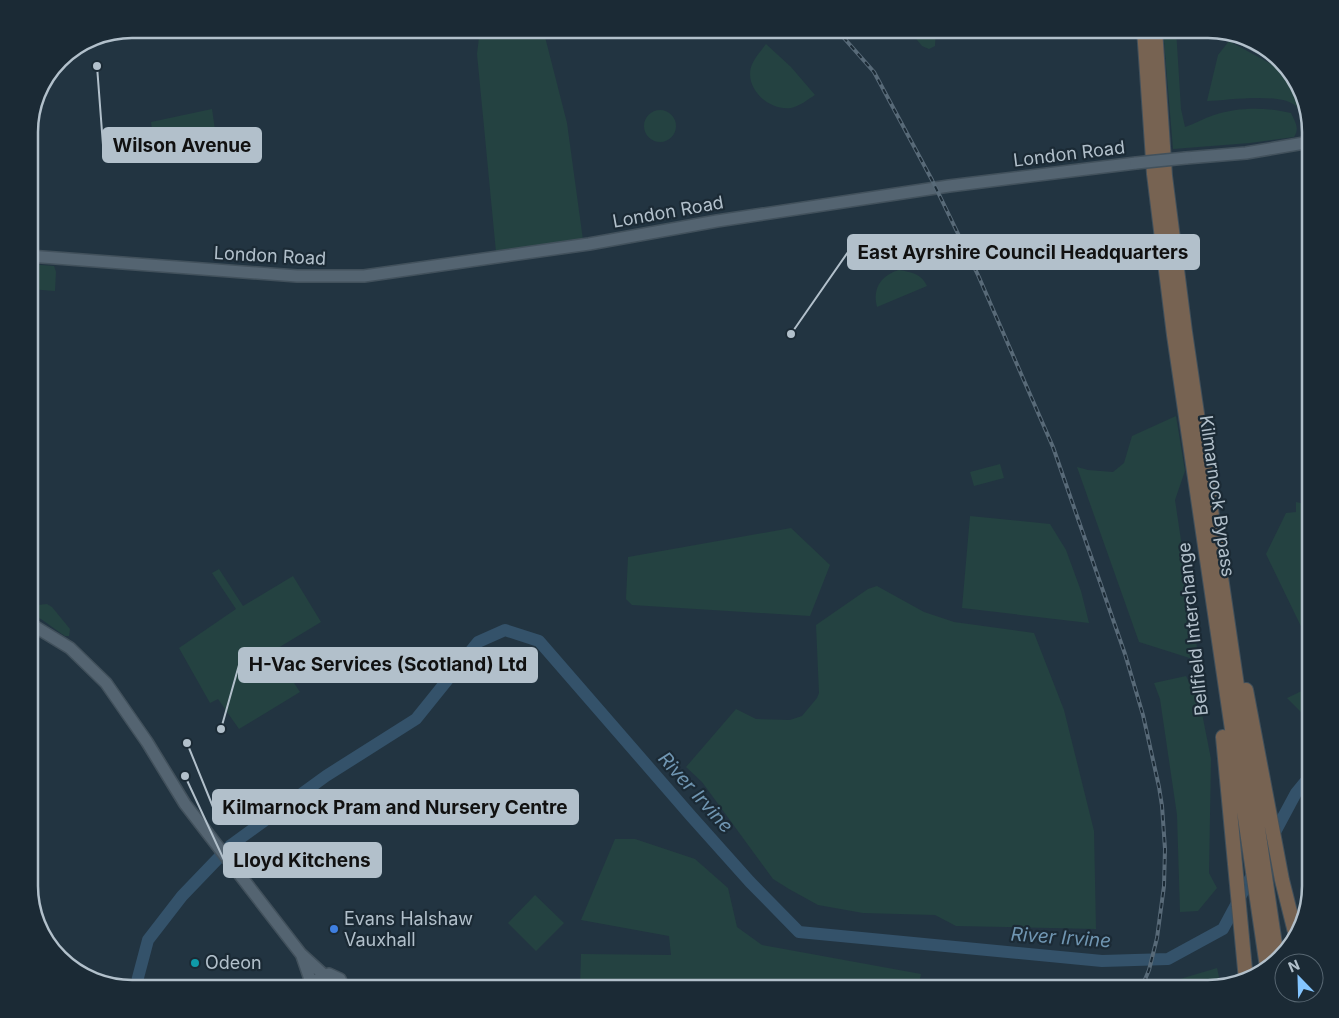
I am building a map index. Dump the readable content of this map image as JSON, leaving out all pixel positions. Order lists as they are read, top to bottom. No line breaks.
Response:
{"streets":{"highway":["Kilmarnock Bypass","Bellfield Interchange"],"main road":["London Road"]},"crossings":[["Kilmarnock Bypass","Bellfield Interchange"]],"water":["River Irvine"],"places":["Wilson Avenue","East Ayrshire Council Headquarters","H-Vac Services (Scotland) Ltd","Kilmarnock Pram and Nursery Centre","Lloyd Kitchens","Evans Halshaw Vauxhall","Odeon"],"north":"top left"}
